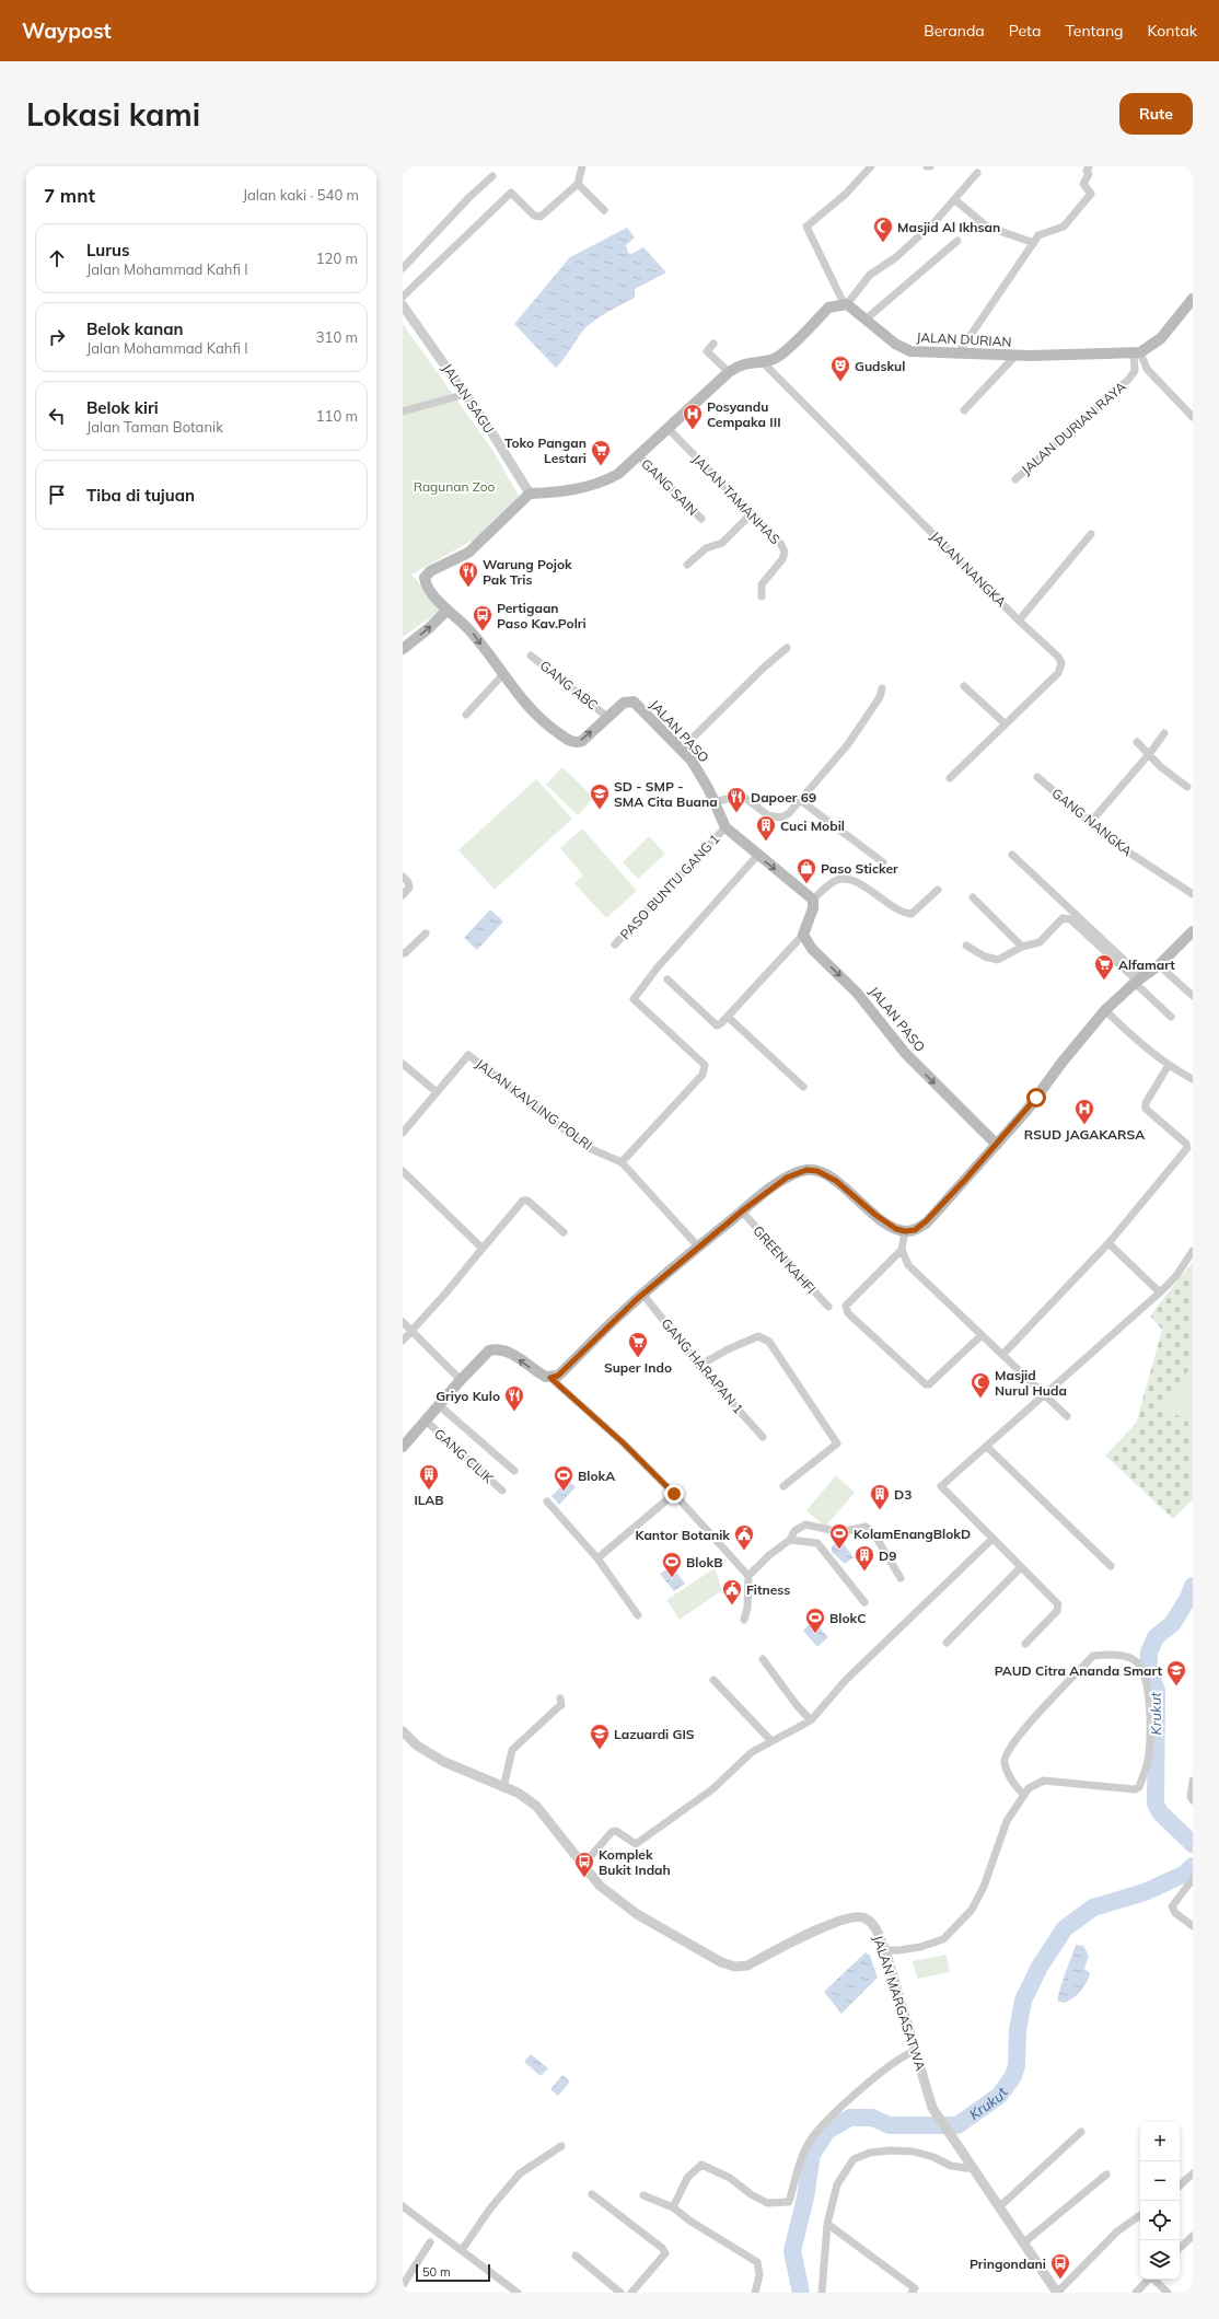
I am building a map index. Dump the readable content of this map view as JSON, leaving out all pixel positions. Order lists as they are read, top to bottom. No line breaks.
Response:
{"streets":{"main road":["JALAN DURIAN","JALAN PASO"],"street":["JALAN SAGU","JALAN DURIAN RAYA","GANG SAIN","JALAN TAMANHAS","JALAN NANGKA","GANG ABC","GANG NANGKA","PASO BUNTU GANG 1","JALAN KAVLING POLRI","GREEN KAHFI","GANG HARAPAN 1","GANG CILIK","JALAN MARGASATWA"]},"crossings":[["JALAN DURIAN","JALAN DURIAN RAYA"],["JALAN SAGU","JALAN PASO"],["GANG ABC","JALAN PASO"],["JALAN PASO","PASO BUNTU GANG 1"]],"one_way":["JALAN PASO"],"water":["Krukut"],"parks":["Ragunan Zoo"],"places":{"mosque":["Masjid Al Ikhsan","Masjid Nurul Huda"],"theatre":["Gudskul"],"hospital":["Posyandu Cempaka III","RSUD JAGAKARSA"],"supermarket":["Toko Pangan Lestari","Alfamart","Super Indo"],"restaurant":["Warung Pojok Pak Tris","Dapoer 69","Griyo Kulo"],"bus stop":["Pertigaan Paso Kav.Polri","Komplek Bukit Indah","Pringondani"],"school or university":["SD - SMP - SMA Cita Buana","PAUD Citra Ananda Smart","Lazuardi GIS"],"building":["Cuci Mobil","ILAB","D3","D9"],"shop":["Paso Sticker"],"sports":["BlokA","KolamEnangBlokD","BlokB","BlokC"],"public building":["Kantor Botanik","Fitness"]},"scale_bar":"50 m","page":{"header":"Waypost","nav":["Beranda","Peta","Tentang","Kontak"],"buttons":"Rute","title":"Lokasi kami","heading":["7 mnt","Jalan kaki · 540 m"],"list":[["Lurus","Jalan Mohammad Kahfi I","120 m"],["Belok kanan","Jalan Mohammad Kahfi I","310 m"],["Belok kiri","Jalan Taman Botanik","110 m"],"Tiba di tujuan"],"map_buttons":["+","−"],"scale":"50 m"}}
